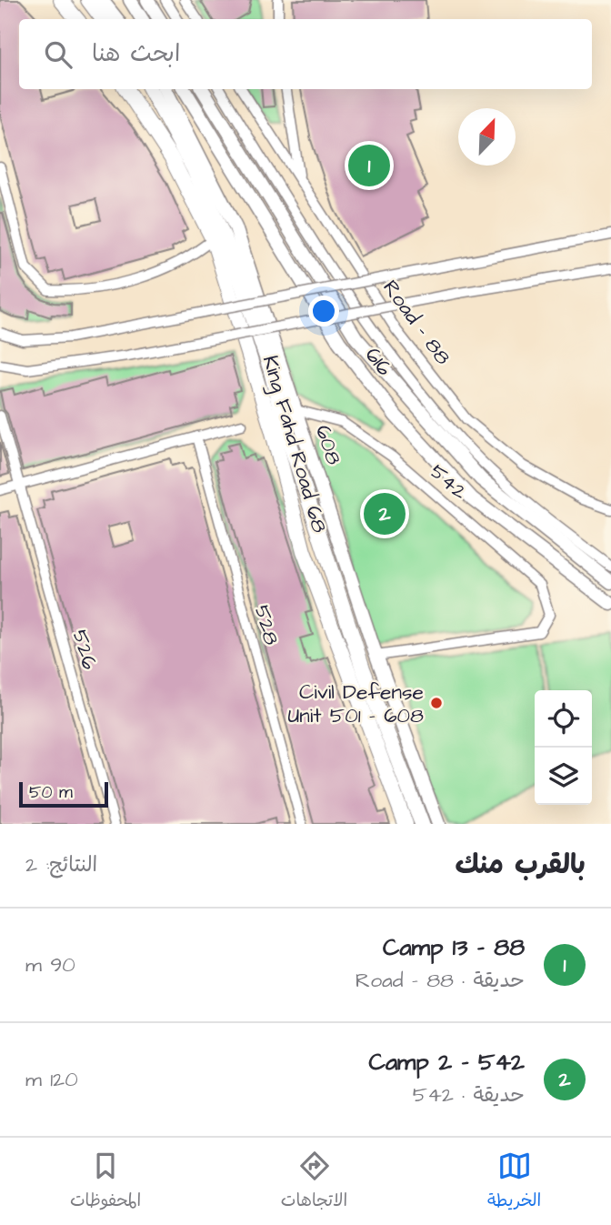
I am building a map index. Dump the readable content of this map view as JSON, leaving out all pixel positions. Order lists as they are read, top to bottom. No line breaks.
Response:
{"streets":{"main road":["616","King Fahd Road 68","608"],"street":["Road - 88","542","528","526"]},"crossings":[["608","542"]],"places":["Civil Defense Unit 501 - 608"],"scale_bar":"50 m","north":"top right","page":{"search":"ابحث هنا","pins":["1","2"],"scale":"50 m","heading":["بالقرب منك","النتائج: 2"],"list":[{"mark":"1","name":"Camp 13 - 88","note":"حديقة · Road - 88","value":"90 m"},{"mark":"2","name":"Camp 2 - 542","note":"حديقة · 542","value":"120 m"}],"nav":["الخريطة","الاتجاهات","المحفوظات"]}}
